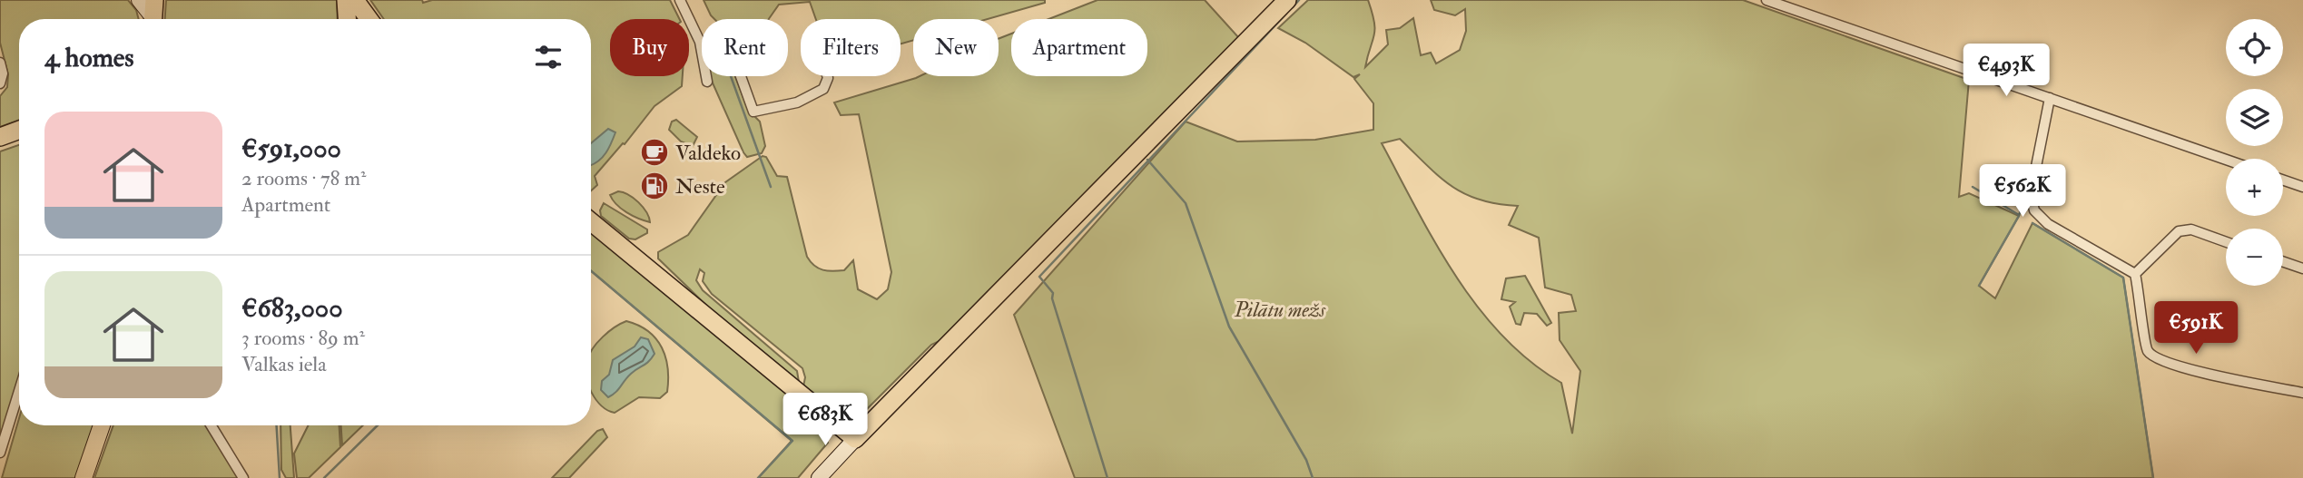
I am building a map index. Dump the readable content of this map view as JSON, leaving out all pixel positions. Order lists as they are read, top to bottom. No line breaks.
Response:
{"parks":["Pilātu mežs"],"places":{"cafe":["Valdeko"],"fuel station":["Neste"]},"page":{"map_buttons":["+","−"],"chip":["Buy","Rent","Filters","New","Apartment"],"heading":"4 homes","price":["€493K","€562K","€591K","€683K"],"list":[{"name":"€591,000","note":"2 rooms · 78 m² · Apartment"},{"name":"€683,000","note":"3 rooms · 89 m² · Valkas iela"}]}}
